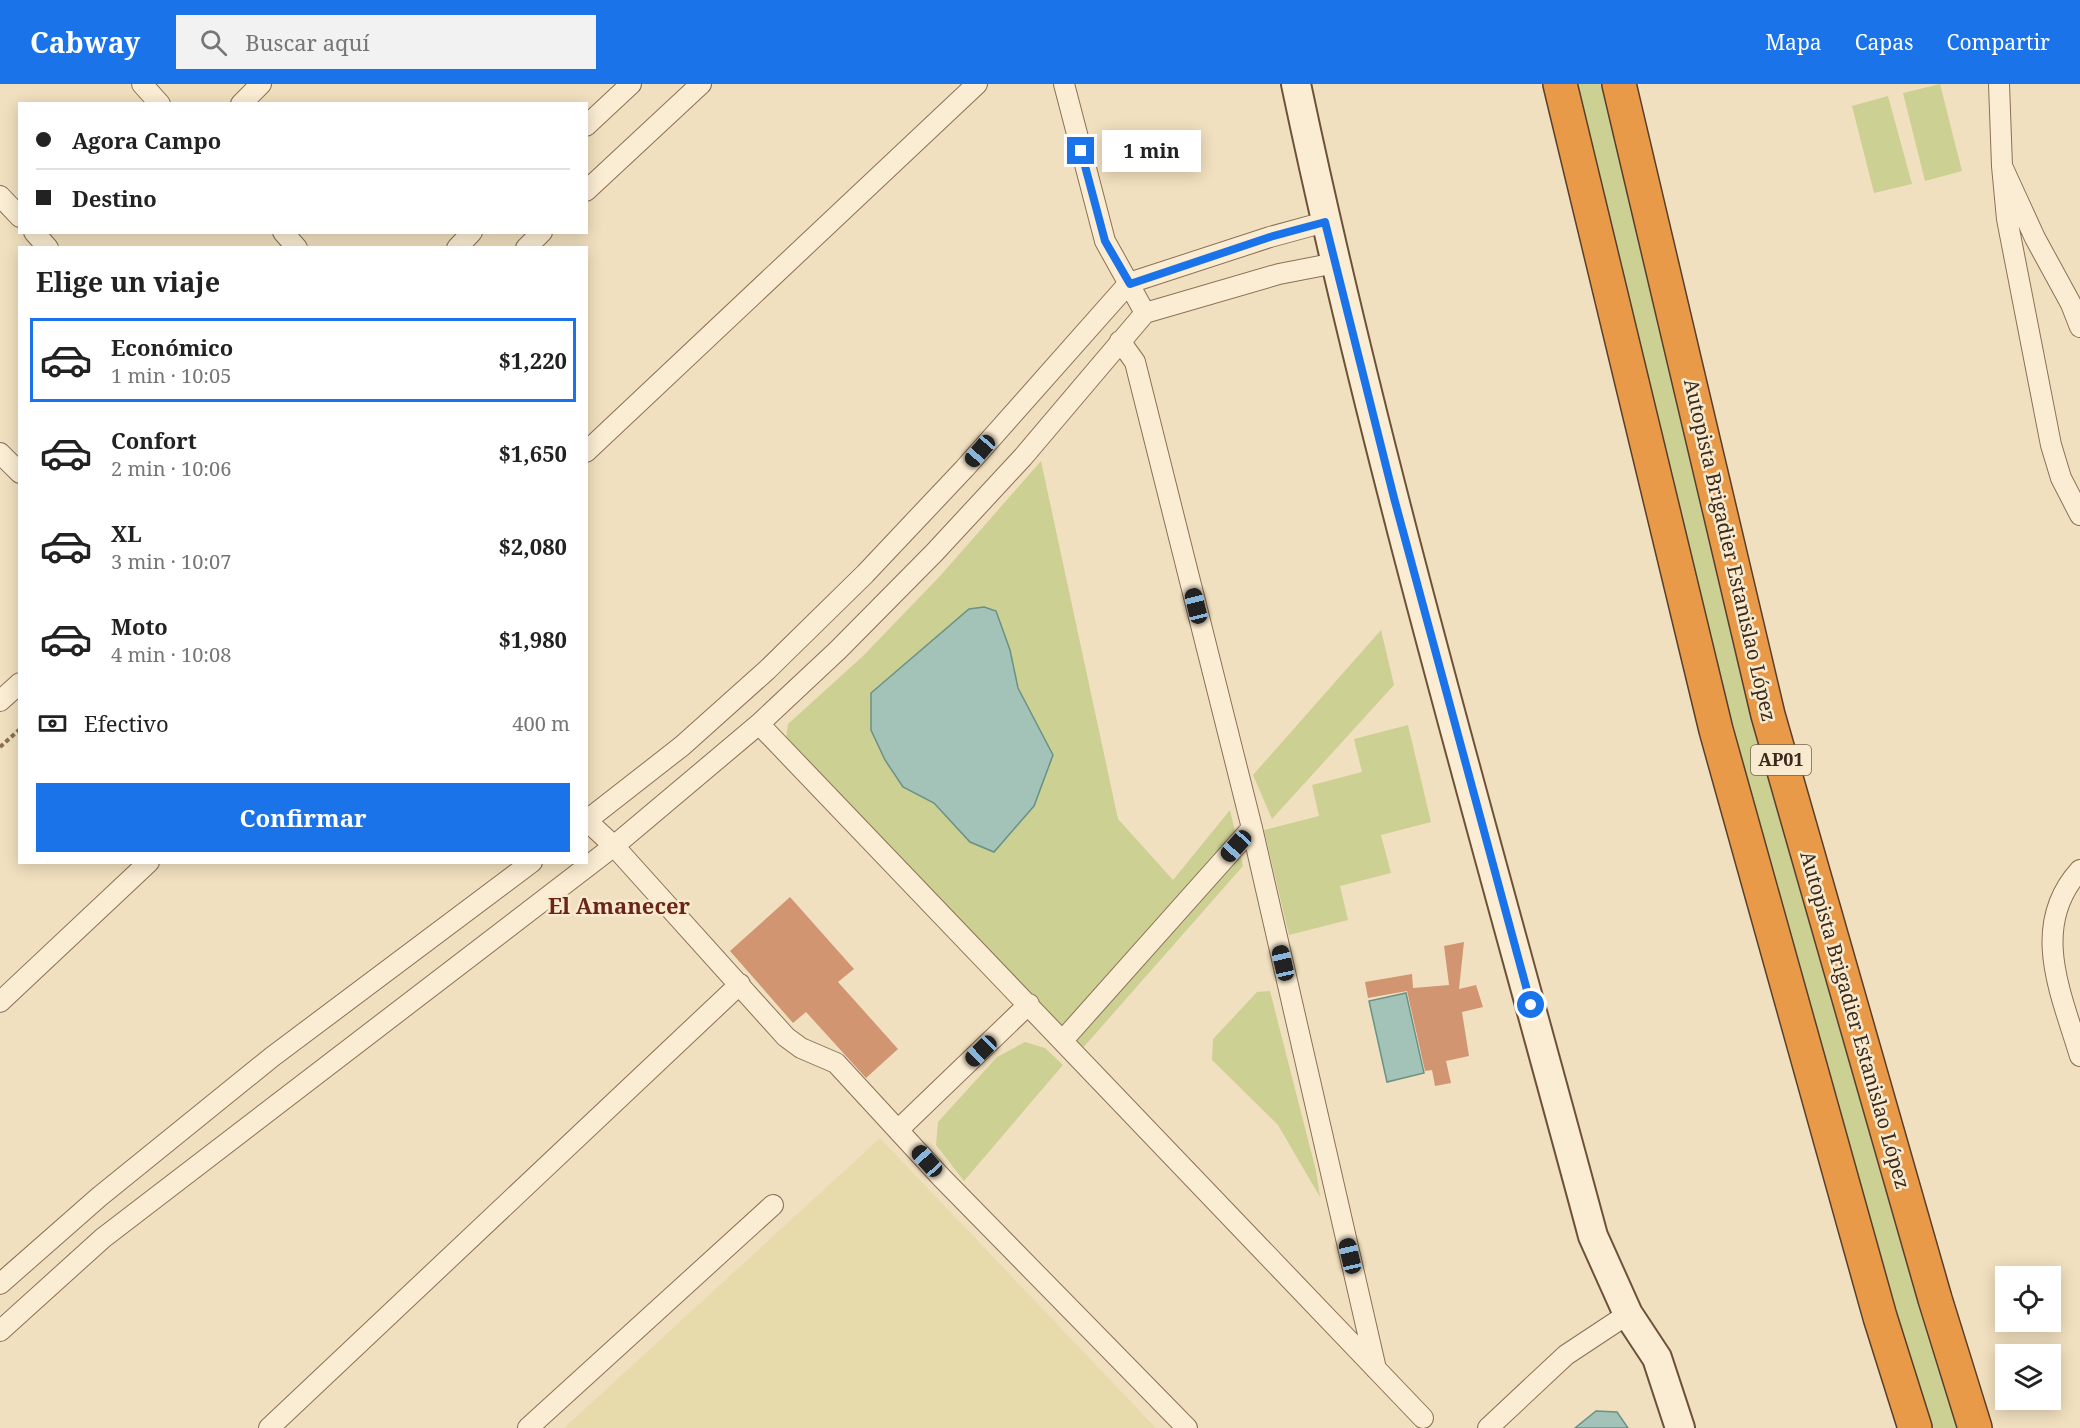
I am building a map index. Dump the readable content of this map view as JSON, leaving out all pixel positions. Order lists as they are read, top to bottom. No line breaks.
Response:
{"streets":{"highway":["Autopista Brigadier Estanislao López","AP01"]},"districts":["El Amanecer"],"page":{"header":"Cabway","search":"Buscar aquí","nav":["Mapa","Capas","Compartir"],"banner":["Agora Campo","Destino"],"bubble":"1 min","heading":"Elige un viaje","list":[{"name":"Económico","note":"1 min · 10:05","value":"$1,220"},{"name":"Confort","note":"2 min · 10:06","value":"$1,650"},{"name":"XL","note":"3 min · 10:07","value":"$2,080"},{"name":"Moto","note":"4 min · 10:08","value":"$1,980"}],"pay":["Efectivo","400 m"],"buttons":"Confirmar"}}
